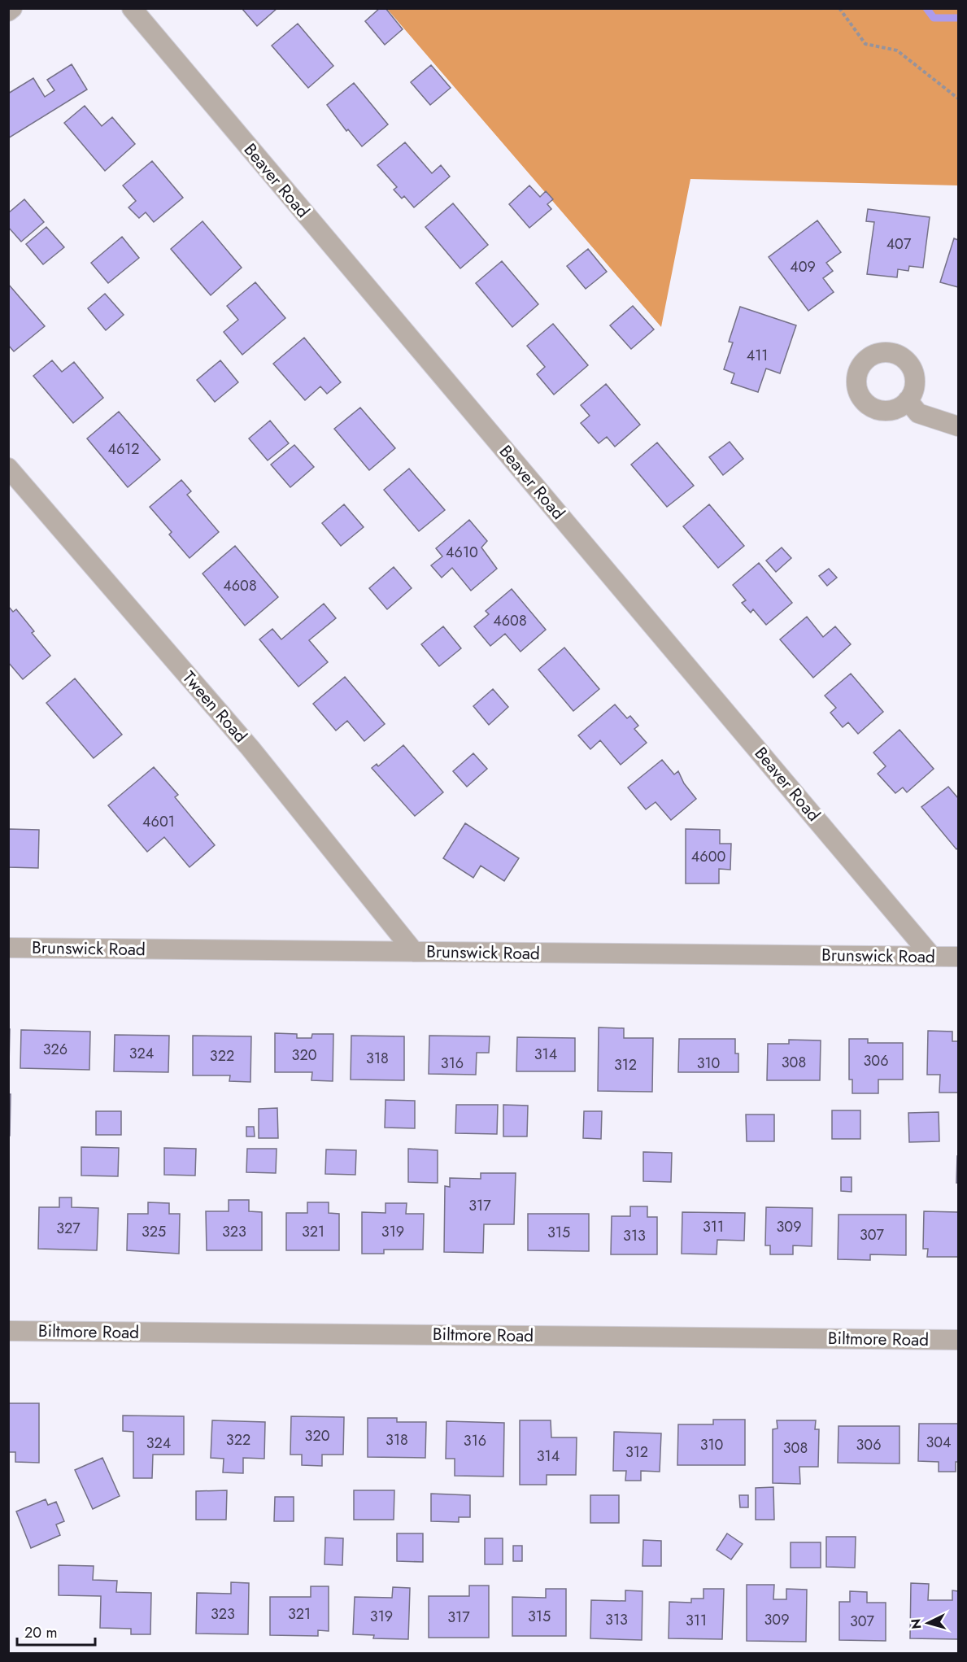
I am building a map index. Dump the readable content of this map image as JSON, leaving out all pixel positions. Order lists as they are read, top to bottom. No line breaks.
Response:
{"streets":{"street":["Beaver Road","Tween Road","Brunswick Road","Biltmore Road"]},"crossings":[["Beaver Road","Brunswick Road"],["Tween Road","Brunswick Road"]],"house_numbers":["407","409","411","4612","4610","4608","4608","4601","4600","326","324","314","320","322","318","306","308","316","310","312","317","311","309","327","325","323","321","319","315","307","313","320","322","318","316","304","324","310","306","308","312","314","323","321","319","315","317","313","309","311","307"],"scale_bar":"20 m","north":"left"}
